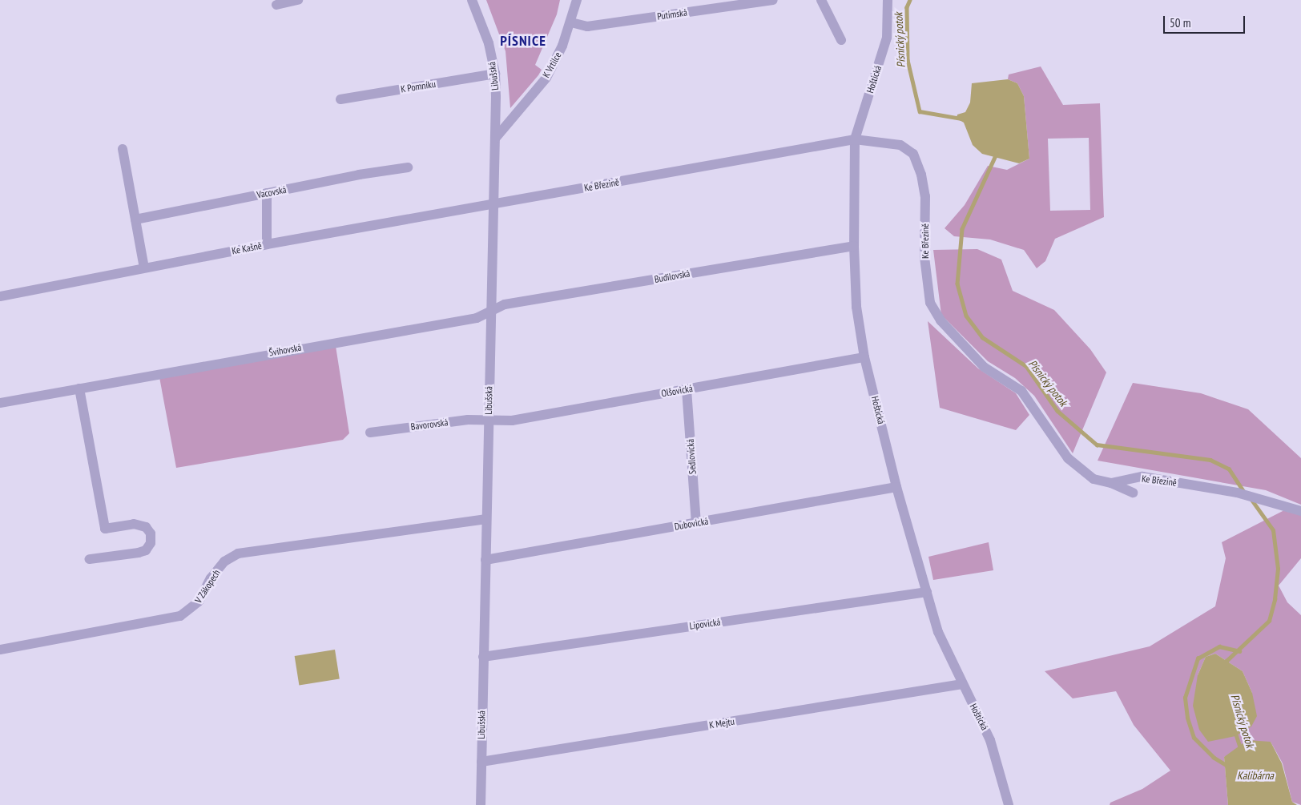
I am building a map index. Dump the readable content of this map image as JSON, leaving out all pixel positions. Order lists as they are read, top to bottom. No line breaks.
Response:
{"streets":{"street":["Putimská","K Vrtilce","Libušská","Hoštická","K Pomníku","Ke Březině","Vacovská","Ke Kašně","Budilovská","Švihovská","Olšovická","Bavorovská","Sedlovická","Dubovická","V Zákopech","Lipovická","K Mejtu"]},"crossings":[["Putimská","K Vrtilce"],["K Vrtilce","Libušská"],["Libušská","K Pomníku"],["Libušská","Ke Březině"],["Libušská","Ke Kašně"],["Libušská","Budilovská"],["Libušská","Švihovská"],["Libušská","Olšovická"],["Libušská","Bavorovská"],["Libušská","Dubovická"],["Libušská","V Zákopech"],["Libušská","Lipovická"],["Libušská","K Mejtu"],["Hoštická","Ke Březině"],["Hoštická","Budilovská"],["Hoštická","Olšovická"],["Hoštická","Dubovická"],["Hoštická","Lipovická"],["Hoštická","K Mejtu"],["Ke Březině","Ke Kašně"],["Budilovská","Švihovská"],["Olšovická","Bavorovská"],["Olšovická","Sedlovická"],["Sedlovická","Dubovická"]],"districts":["PÍSNICE"],"water":["Písnický potok","Kalibárna"],"scale_bar":"50 m"}
